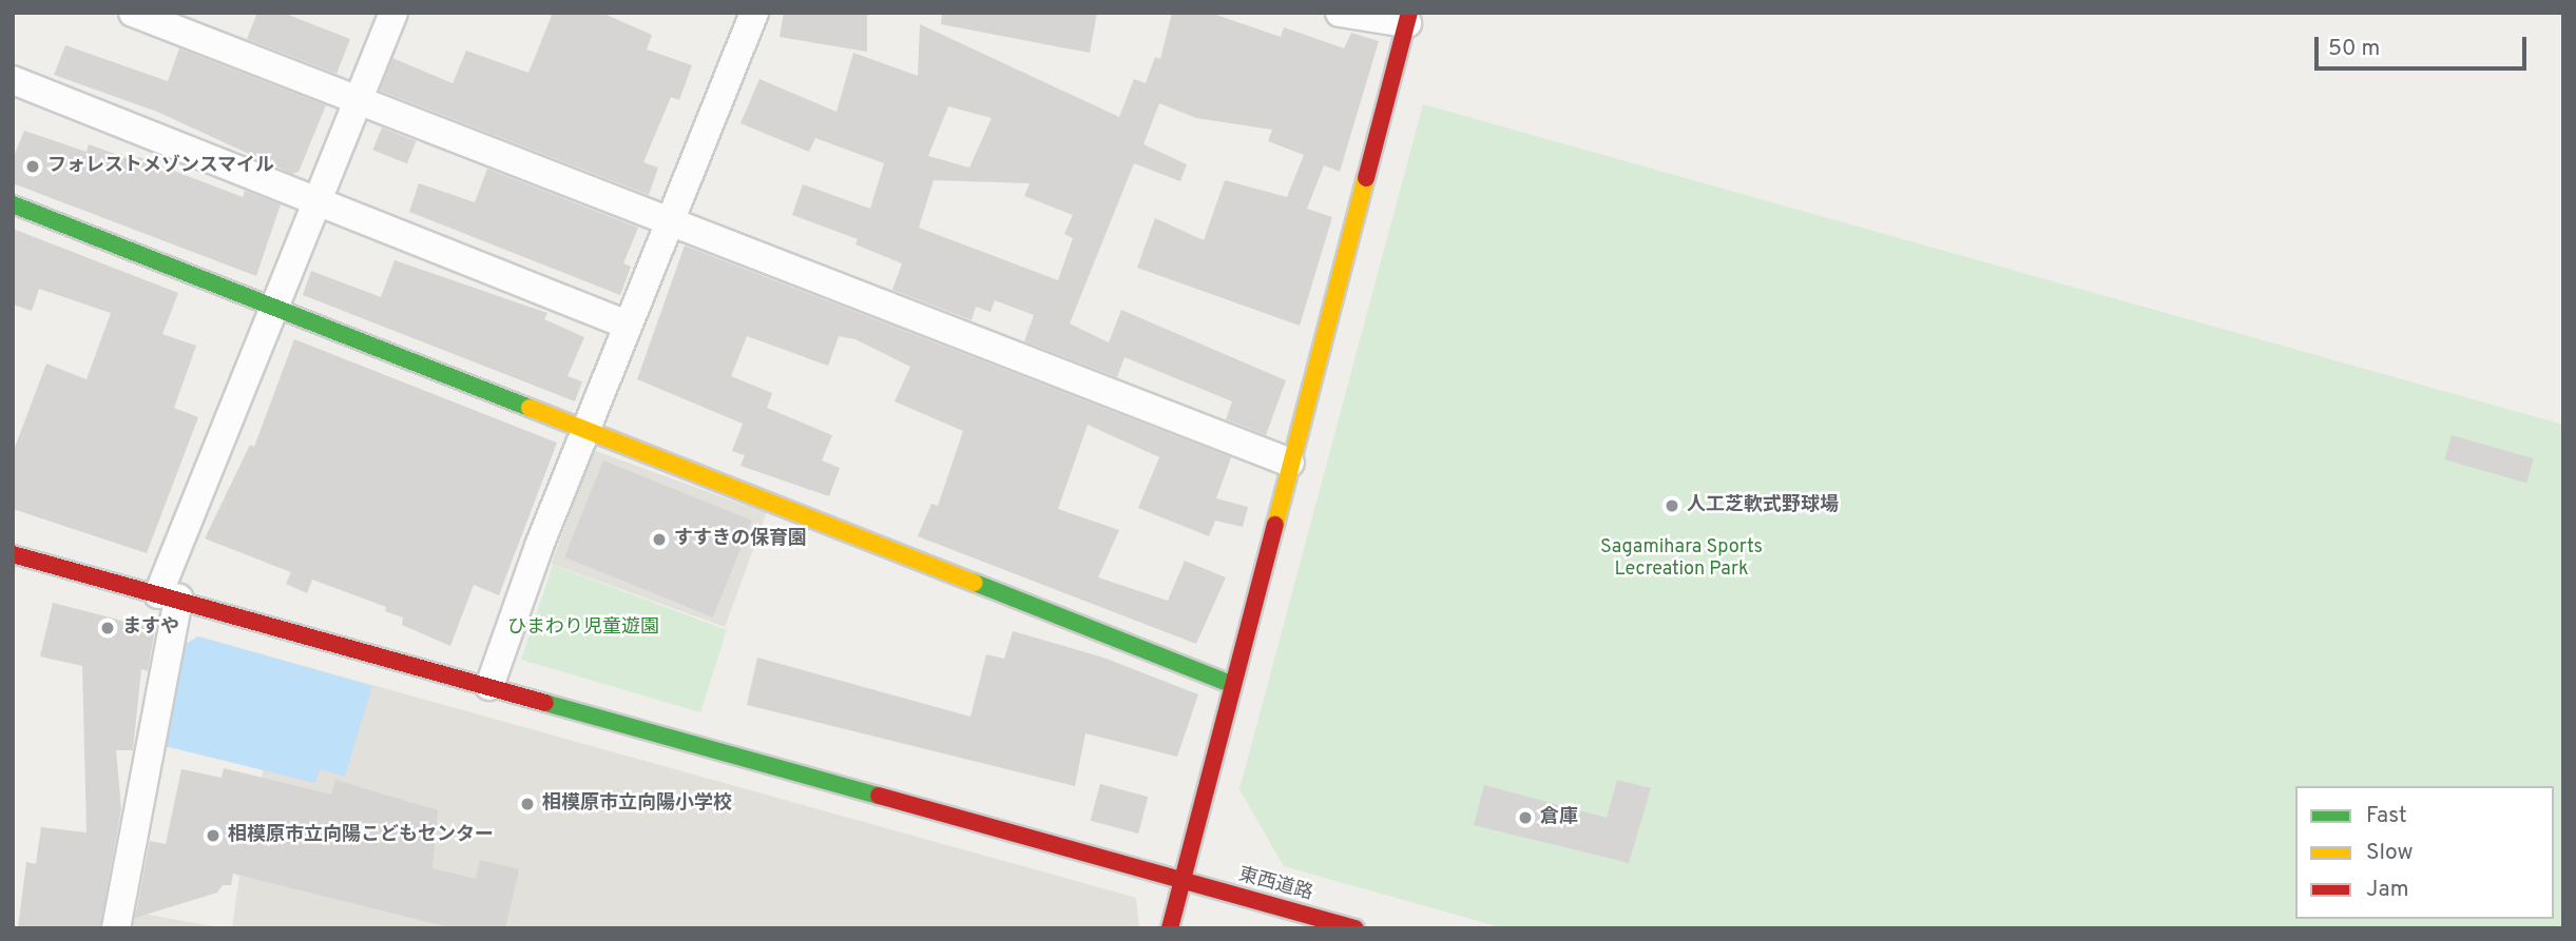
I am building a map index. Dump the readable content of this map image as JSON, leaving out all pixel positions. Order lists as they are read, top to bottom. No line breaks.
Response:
{"streets":{"street":["東西道路"]},"parks":["Sagamihara Sports Lecreation Park","ひまわり児童遊園"],"places":["フォレストメゾンスマイル","人工芝軟式野球場","すすきの保育園","ますや","相模原市立向陽小学校","倉庫","相模原市立向陽こどもセンター"],"legend":["Fast","Slow","Jam"],"scale_bar":"50 m"}
